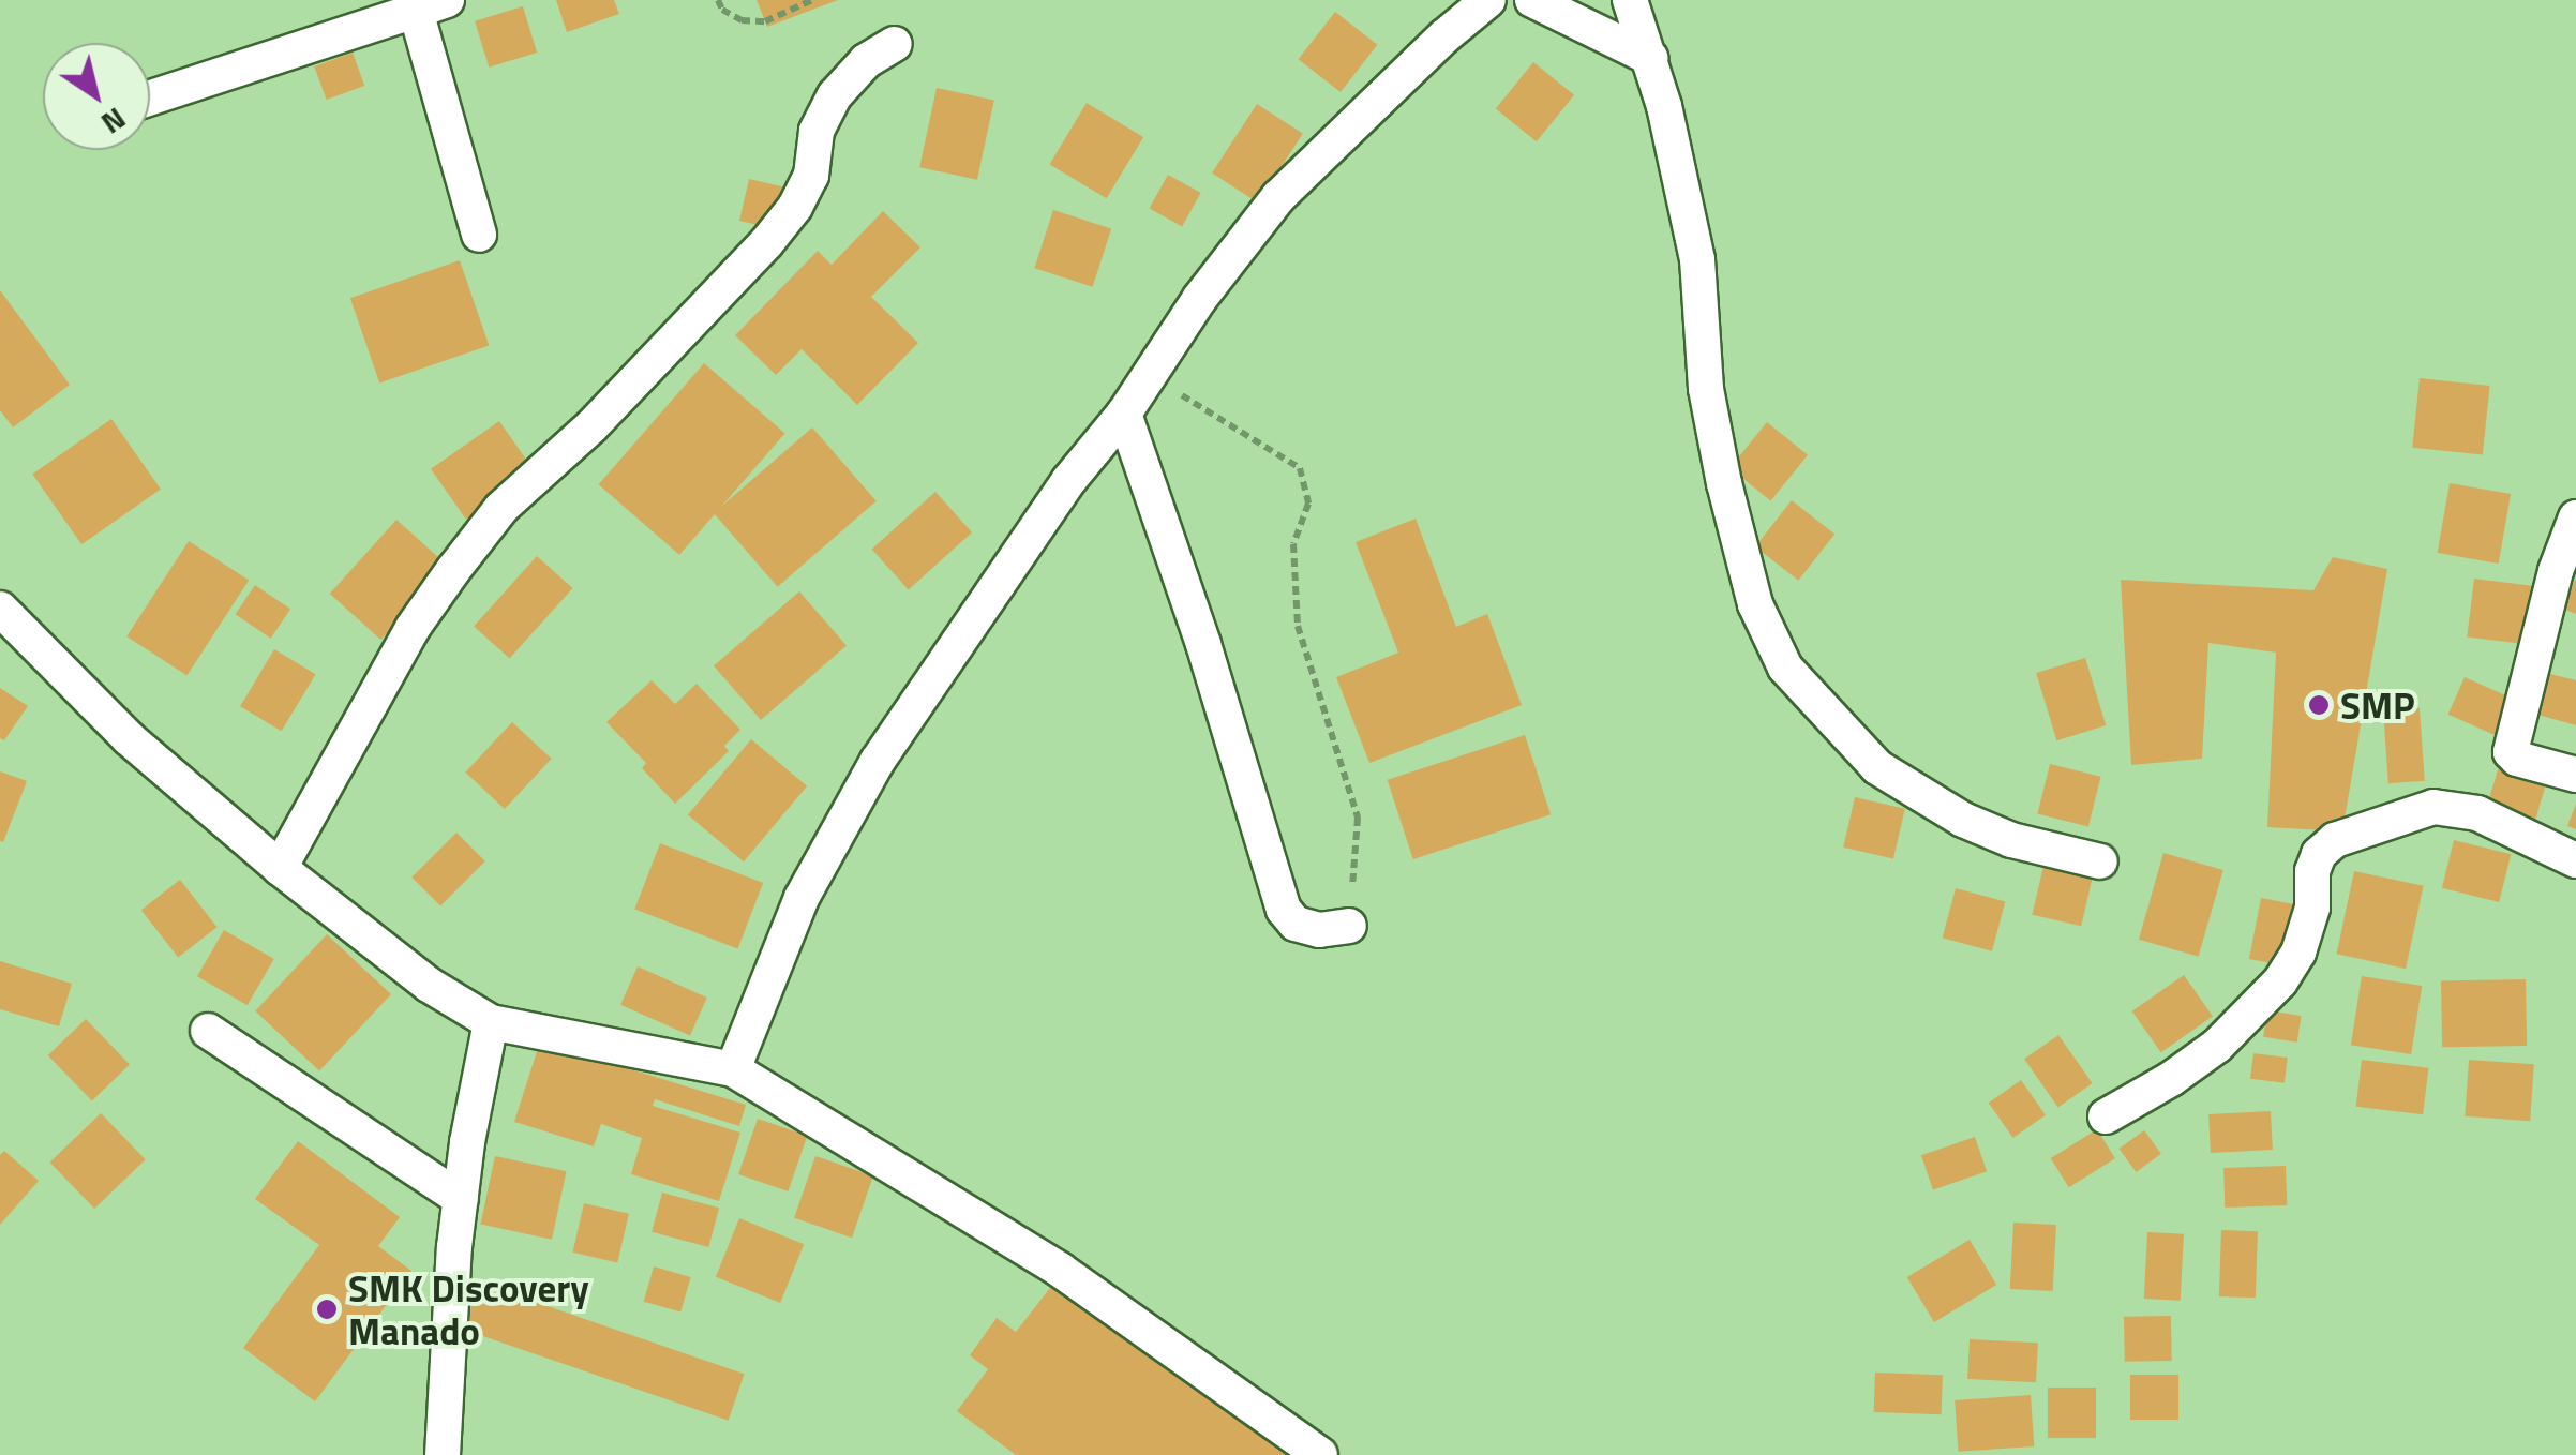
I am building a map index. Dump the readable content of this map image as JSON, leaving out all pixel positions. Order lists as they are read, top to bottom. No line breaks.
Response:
{"places":["SMP","SMK Discovery Manado"],"north":"bottom right"}
